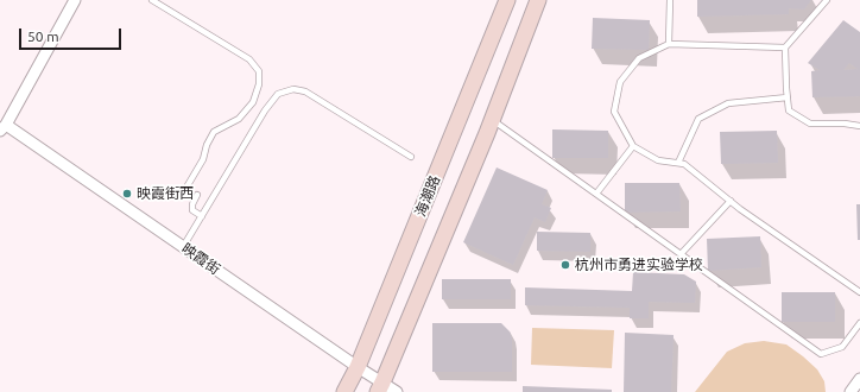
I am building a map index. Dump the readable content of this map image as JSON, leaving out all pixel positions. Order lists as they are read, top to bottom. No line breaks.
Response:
{"streets":{"main road":["海潮路"],"street":["映霞街"]},"crossings":[["海潮路","映霞街"]],"places":["映霞街西","杭州市勇进实验学校"],"scale_bar":"50 m"}
